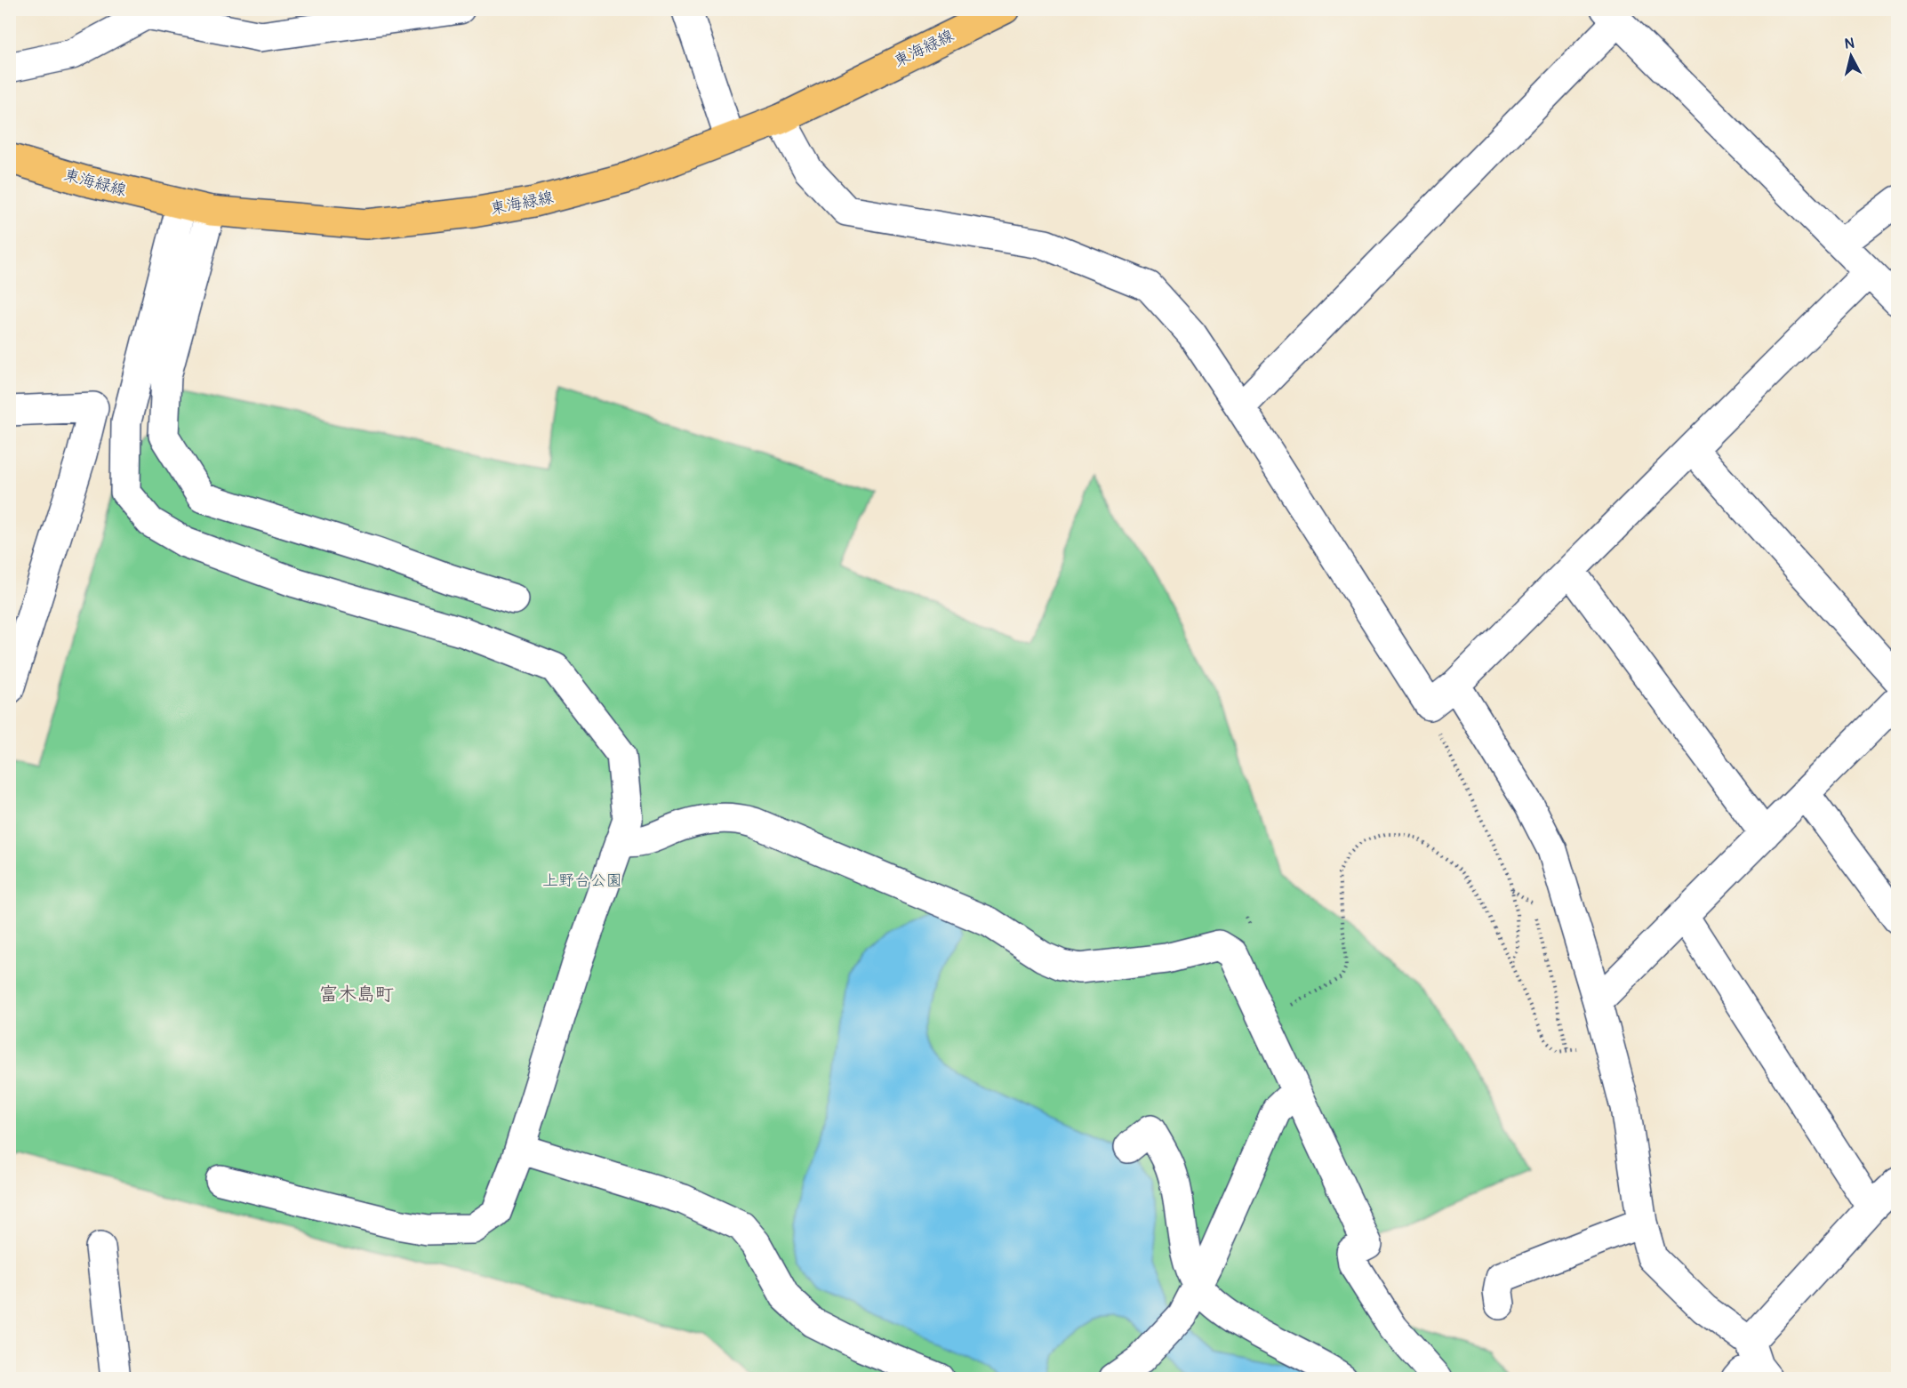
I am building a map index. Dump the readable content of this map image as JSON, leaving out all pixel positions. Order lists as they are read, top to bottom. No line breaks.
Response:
{"streets":{"main road":["東海緑線"]},"districts":["富木島町"],"parks":["上野台公園"],"north":"top"}
